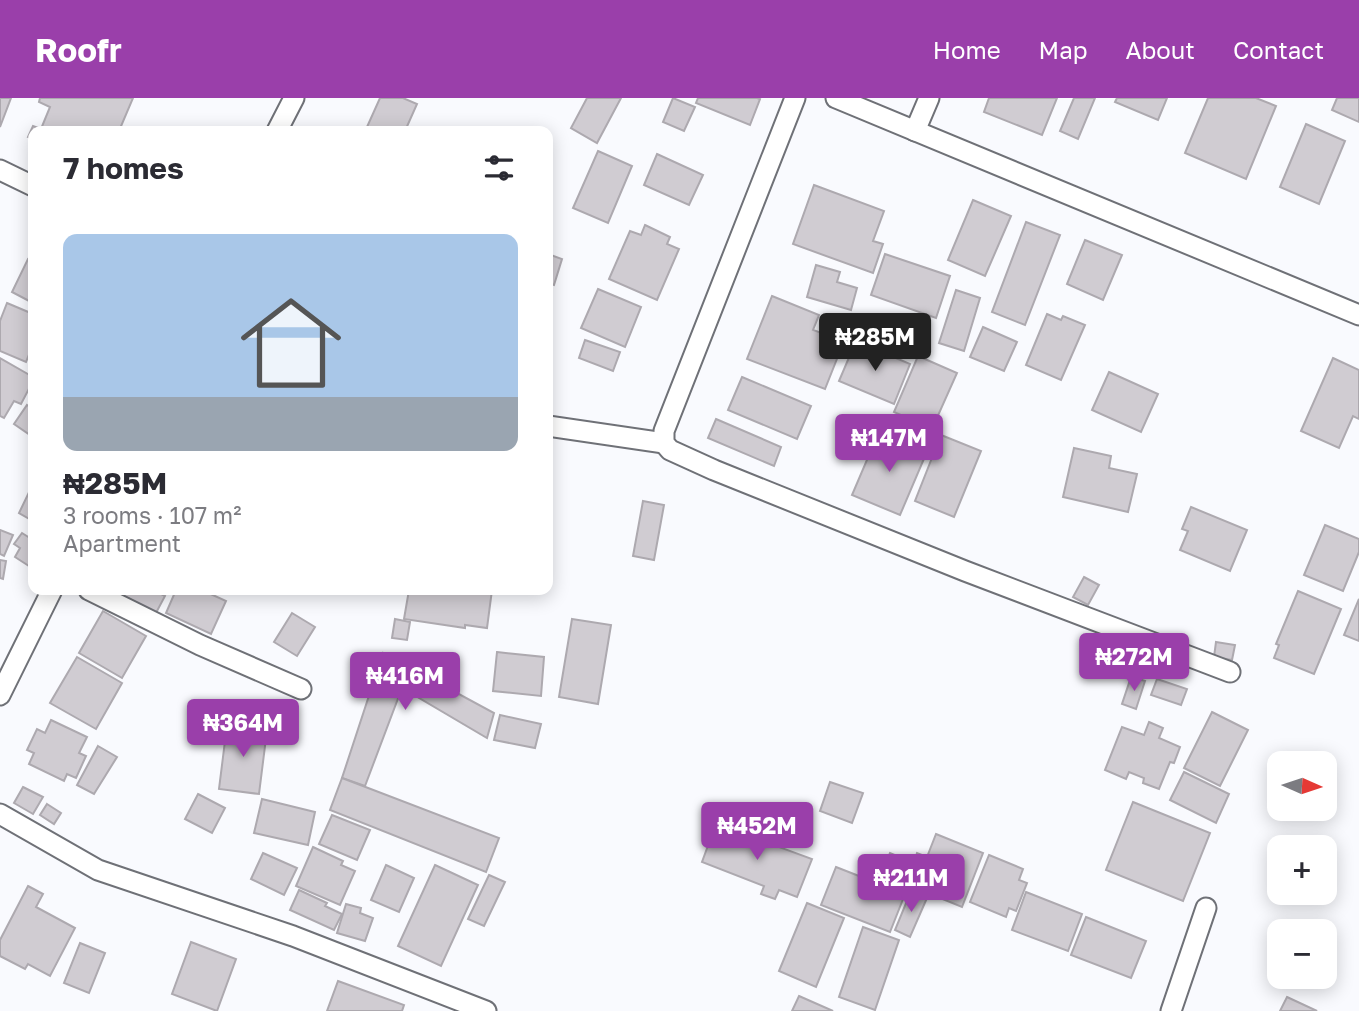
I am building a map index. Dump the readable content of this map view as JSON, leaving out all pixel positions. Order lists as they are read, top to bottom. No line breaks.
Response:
{"north":"right","page":{"header":"Roofr","nav":["Home","Map","About","Contact"],"heading":"7 homes","list":[{"name":"₦285M","note":"3 rooms · 107 m² · Apartment"}],"price":["₦285M","₦147M","₦272M","₦416M","₦364M","₦452M","₦211M"],"map_buttons":["+","−"]}}
